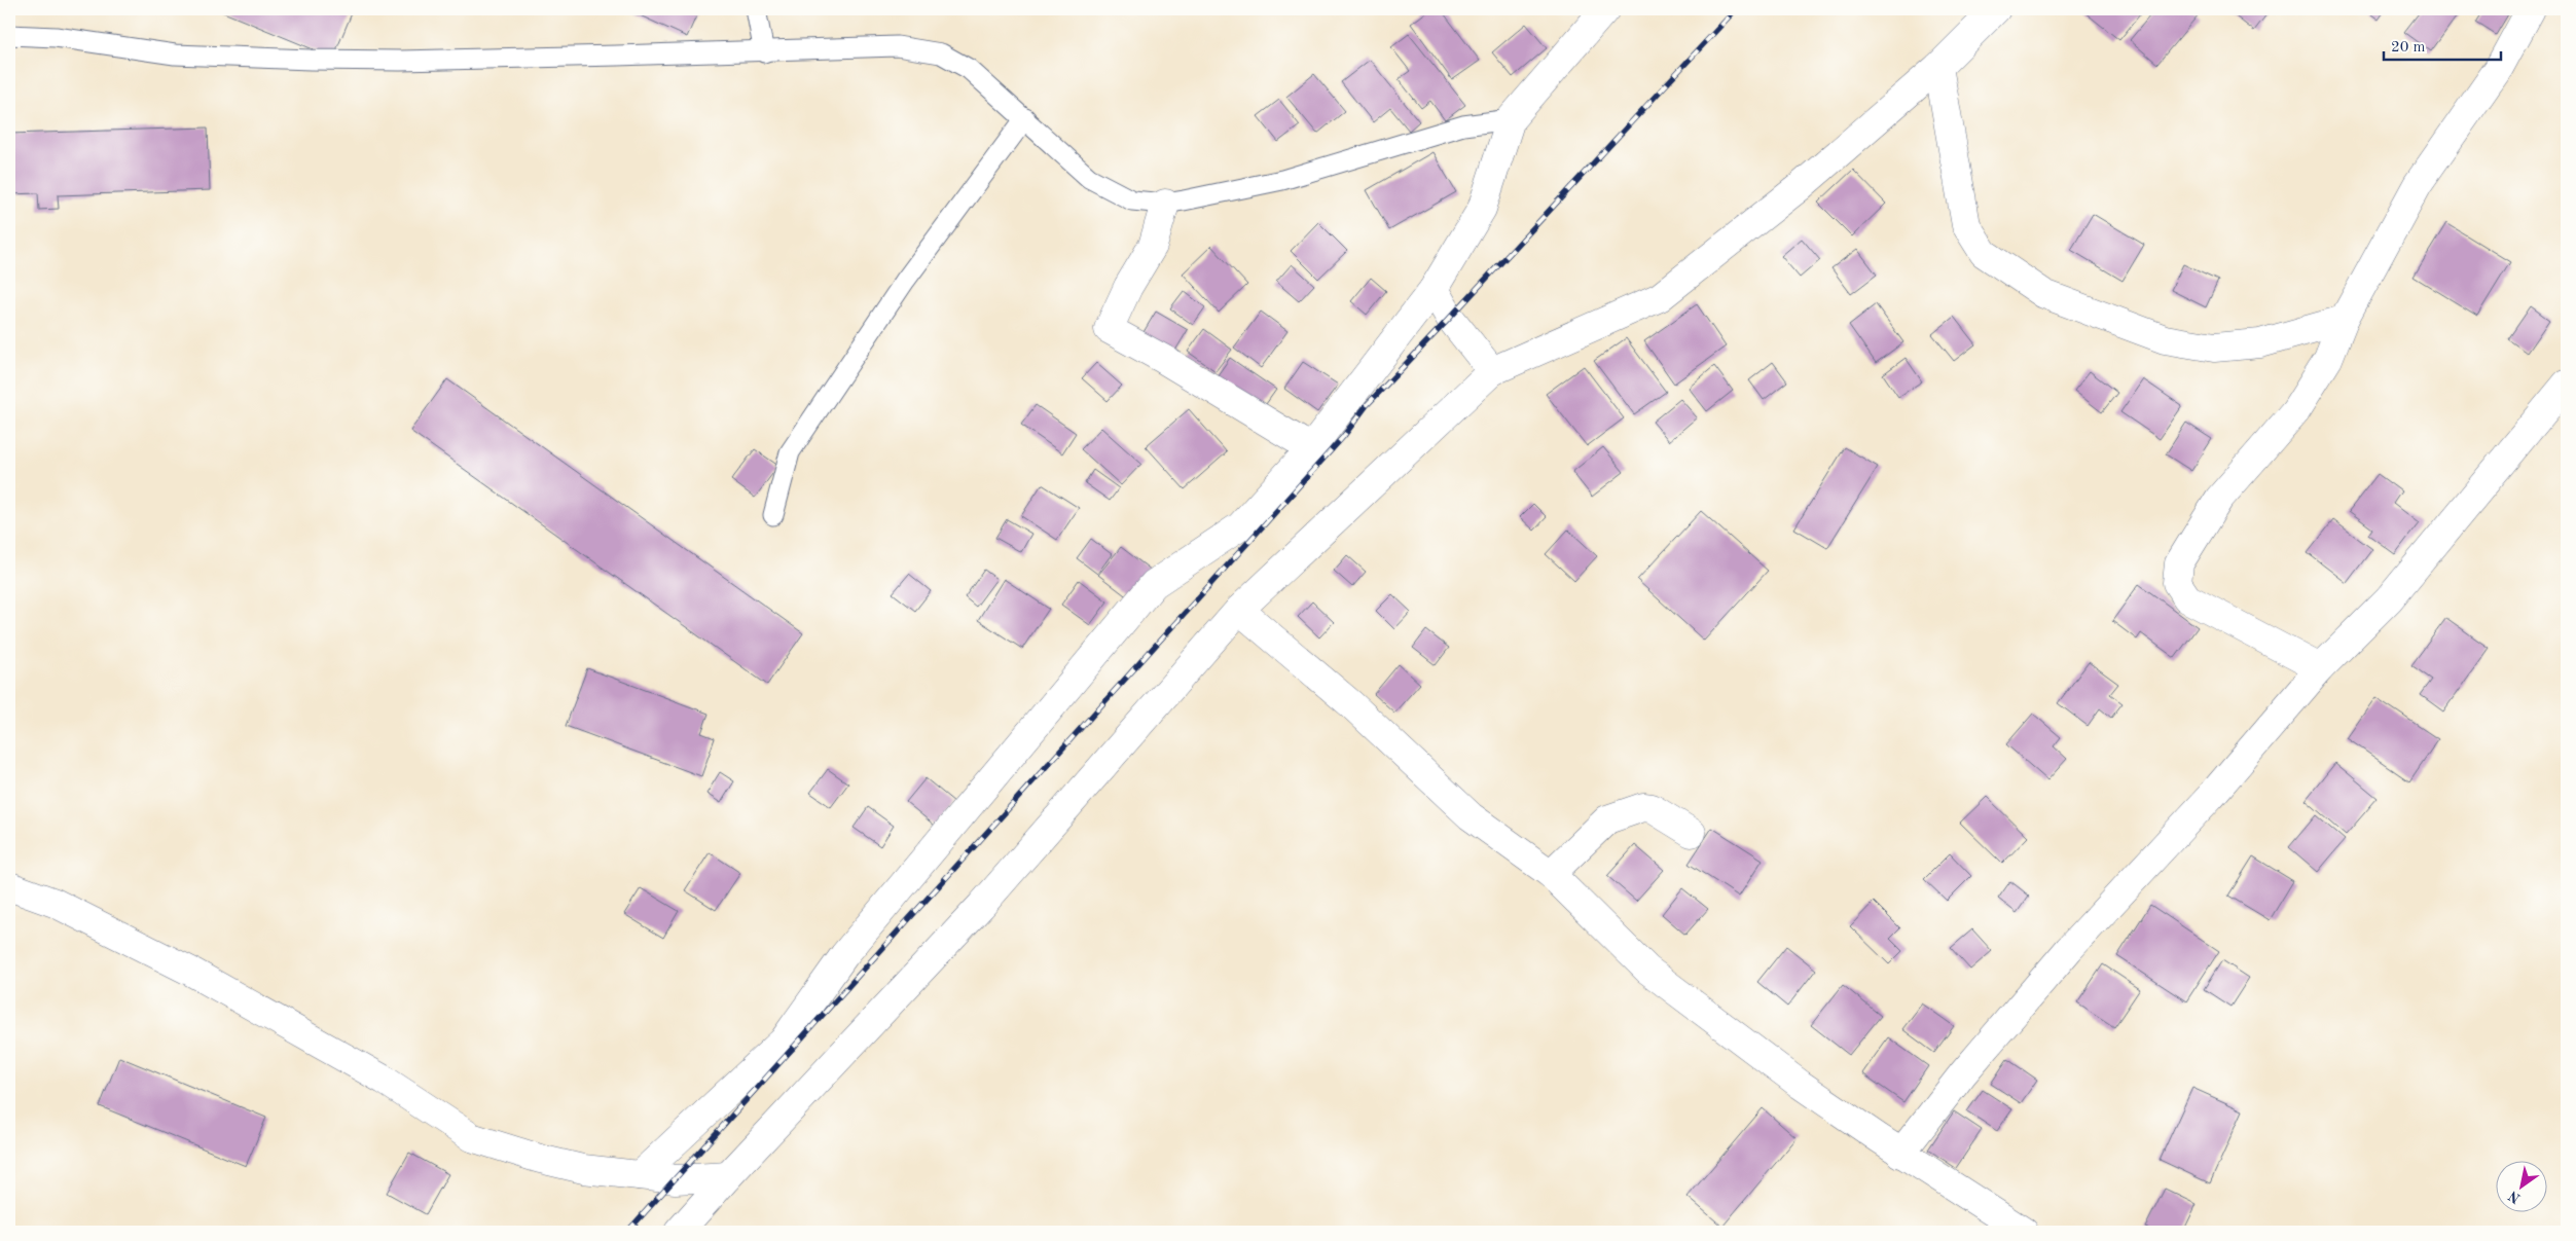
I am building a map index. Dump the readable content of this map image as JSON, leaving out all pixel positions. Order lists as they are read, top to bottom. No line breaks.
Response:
{"scale_bar":"20 m","north":"bottom left"}
